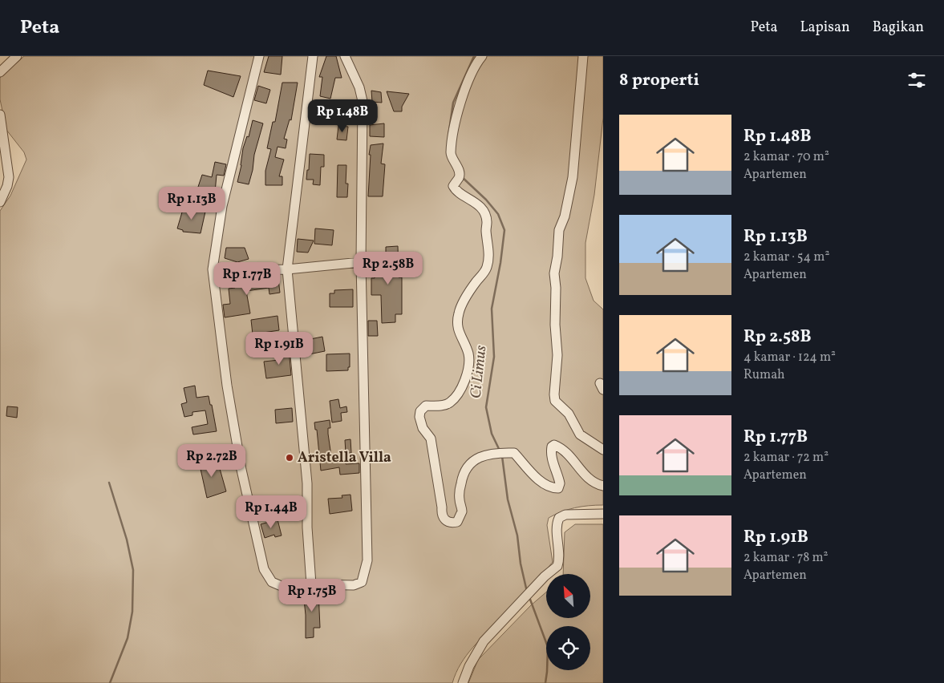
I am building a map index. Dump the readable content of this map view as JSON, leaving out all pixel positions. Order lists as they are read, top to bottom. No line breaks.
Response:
{"water":["Ci Limus"],"places":["Aristella Villa"],"north":"top left","page":{"header":"Peta","nav":["Peta","Lapisan","Bagikan"],"heading":"8 properti","price":["Rp 1.48B","Rp 1.13B","Rp 2.58B","Rp 1.77B","Rp 1.91B","Rp 2.72B","Rp 1.44B","Rp 1.75B"],"list":[{"name":"Rp 1.48B","note":"2 kamar · 70 m² · Apartemen"},{"name":"Rp 1.13B","note":"2 kamar · 54 m² · Apartemen"},{"name":"Rp 2.58B","note":"4 kamar · 124 m² · Rumah"},{"name":"Rp 1.77B","note":"2 kamar · 72 m² · Apartemen"},{"name":"Rp 1.91B","note":"2 kamar · 78 m² · Apartemen"}]}}
